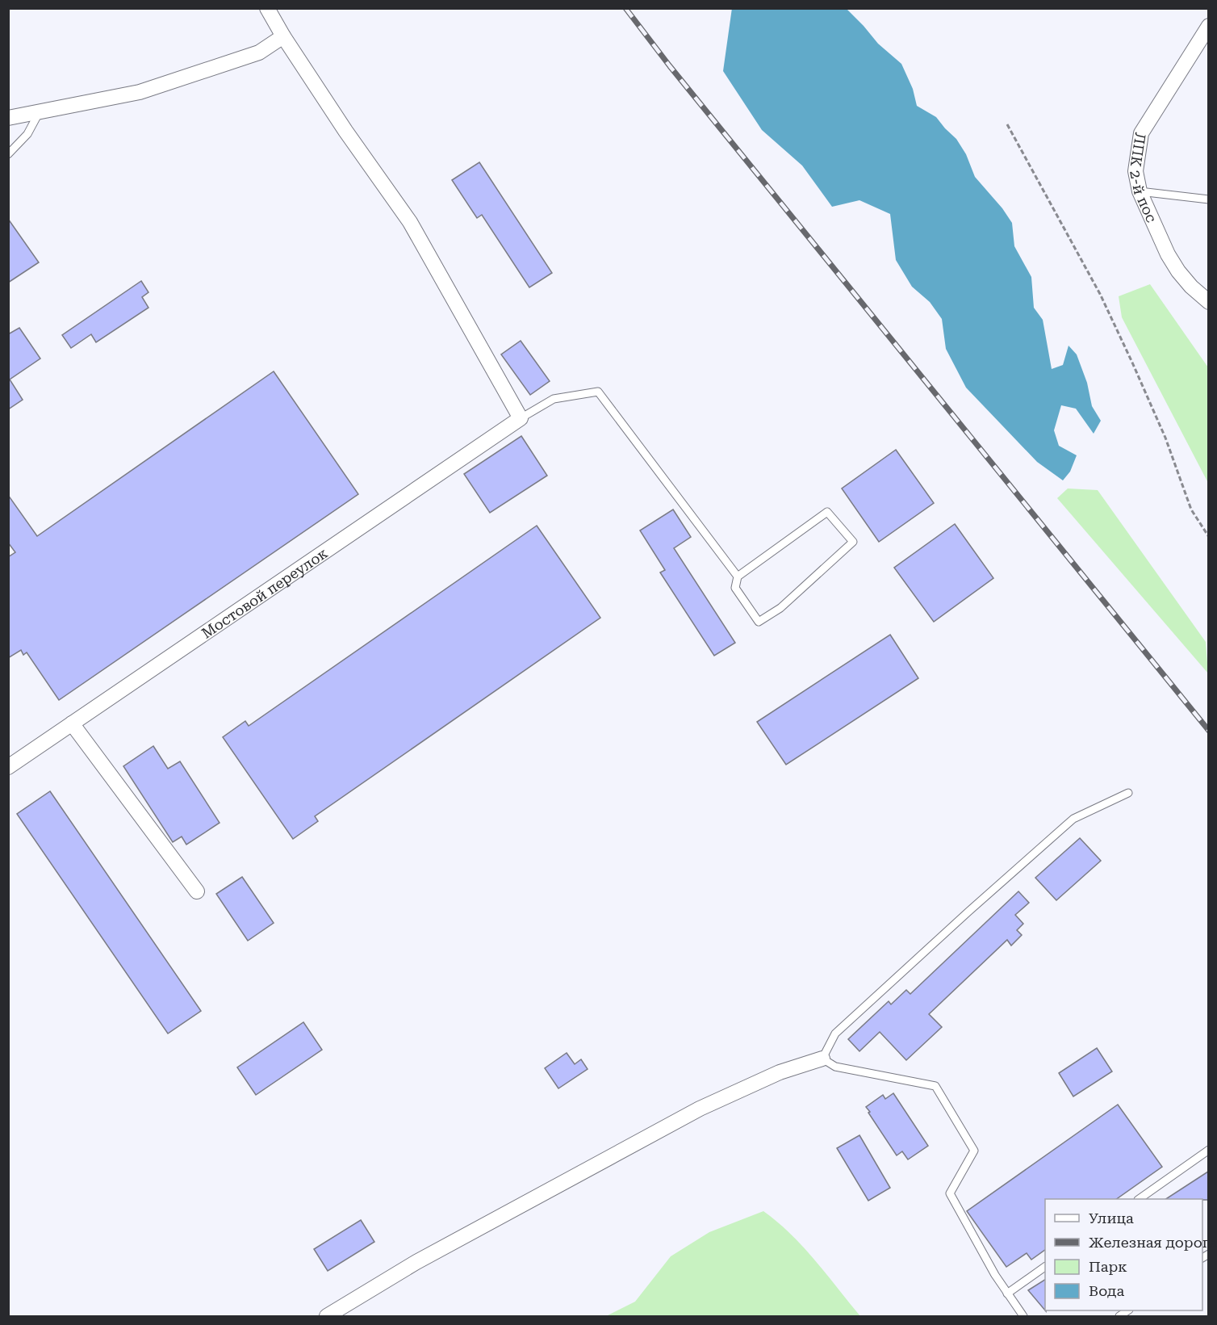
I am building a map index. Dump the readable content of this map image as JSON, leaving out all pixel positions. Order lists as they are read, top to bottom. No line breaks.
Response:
{"streets":{"street":["ЛПК 2-й пос","Мостовой переулок"]},"legend":["Улица","Железная дорога","Парк","Вода"]}
